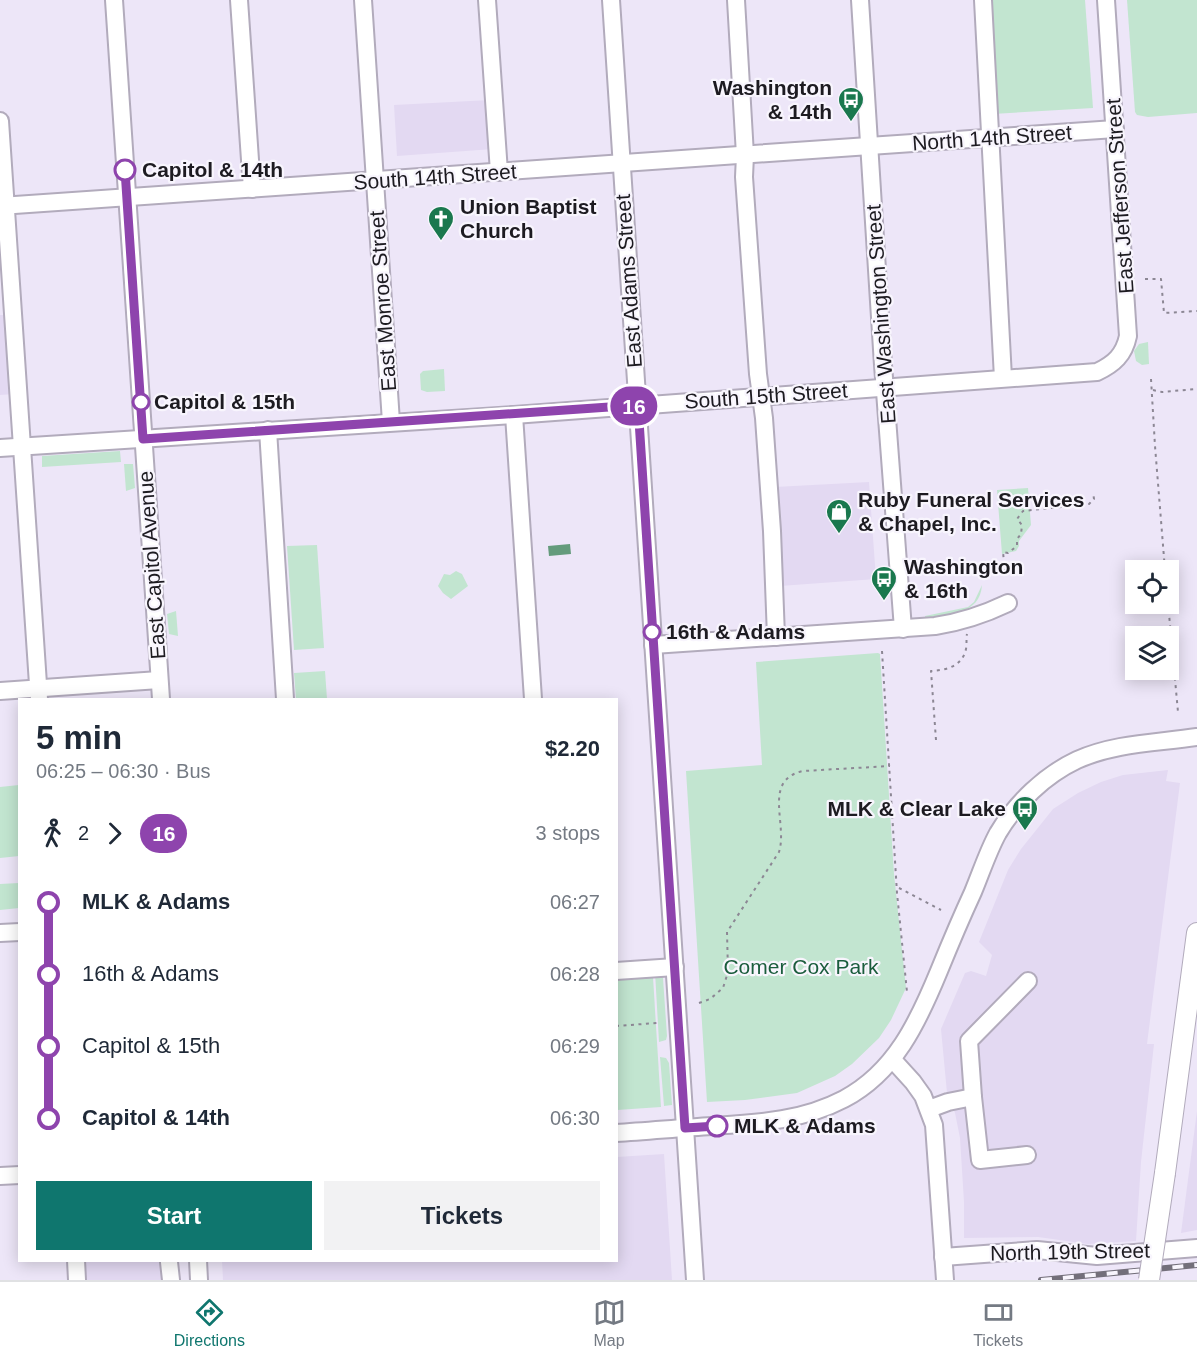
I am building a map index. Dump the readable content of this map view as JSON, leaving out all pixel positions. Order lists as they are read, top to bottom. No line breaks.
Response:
{"streets":{"street":["North 14th Street","South 14th Street","East Jefferson Street","East Adams Street","East Monroe Street","East Washington Street","South 15th Street","East Capitol Avenue","North 19th Street"]},"crossings":[["North 14th Street","South 14th Street"],["North 14th Street","East Jefferson Street"],["North 14th Street","East Washington Street"],["South 14th Street","East Adams Street"],["South 14th Street","East Monroe Street"],["South 14th Street","East Washington Street"],["South 14th Street","East Capitol Avenue"],["East Jefferson Street","South 15th Street"],["East Adams Street","South 15th Street"],["East Monroe Street","South 15th Street"],["East Washington Street","South 15th Street"],["South 15th Street","East Capitol Avenue"]],"parks":["Comer Cox Park"],"places":{"bus stop":["Washington & 14th","Washington & 16th","MLK & Clear Lake"],"other":["Capitol & 14th","Capitol & 15th","16th & Adams","MLK & Adams"],"church":["Union Baptist Church"],"shop":["Ruby Funeral Services & Chapel, Inc."]},"lines":["bus line 16"],"page":{"on_map":"16","heading":["5 min","06:25 – 06:30 · Bus","$2.20"],"legs":["2","16","3 stops"],"list":[{"name":"MLK & Adams","value":"06:27"},{"name":"16th & Adams","value":"06:28"},{"name":"Capitol & 15th","value":"06:29"},{"name":"Capitol & 14th","value":"06:30"}],"buttons":["Start","Tickets"],"tabs":["Directions","Map","Tickets"]}}
